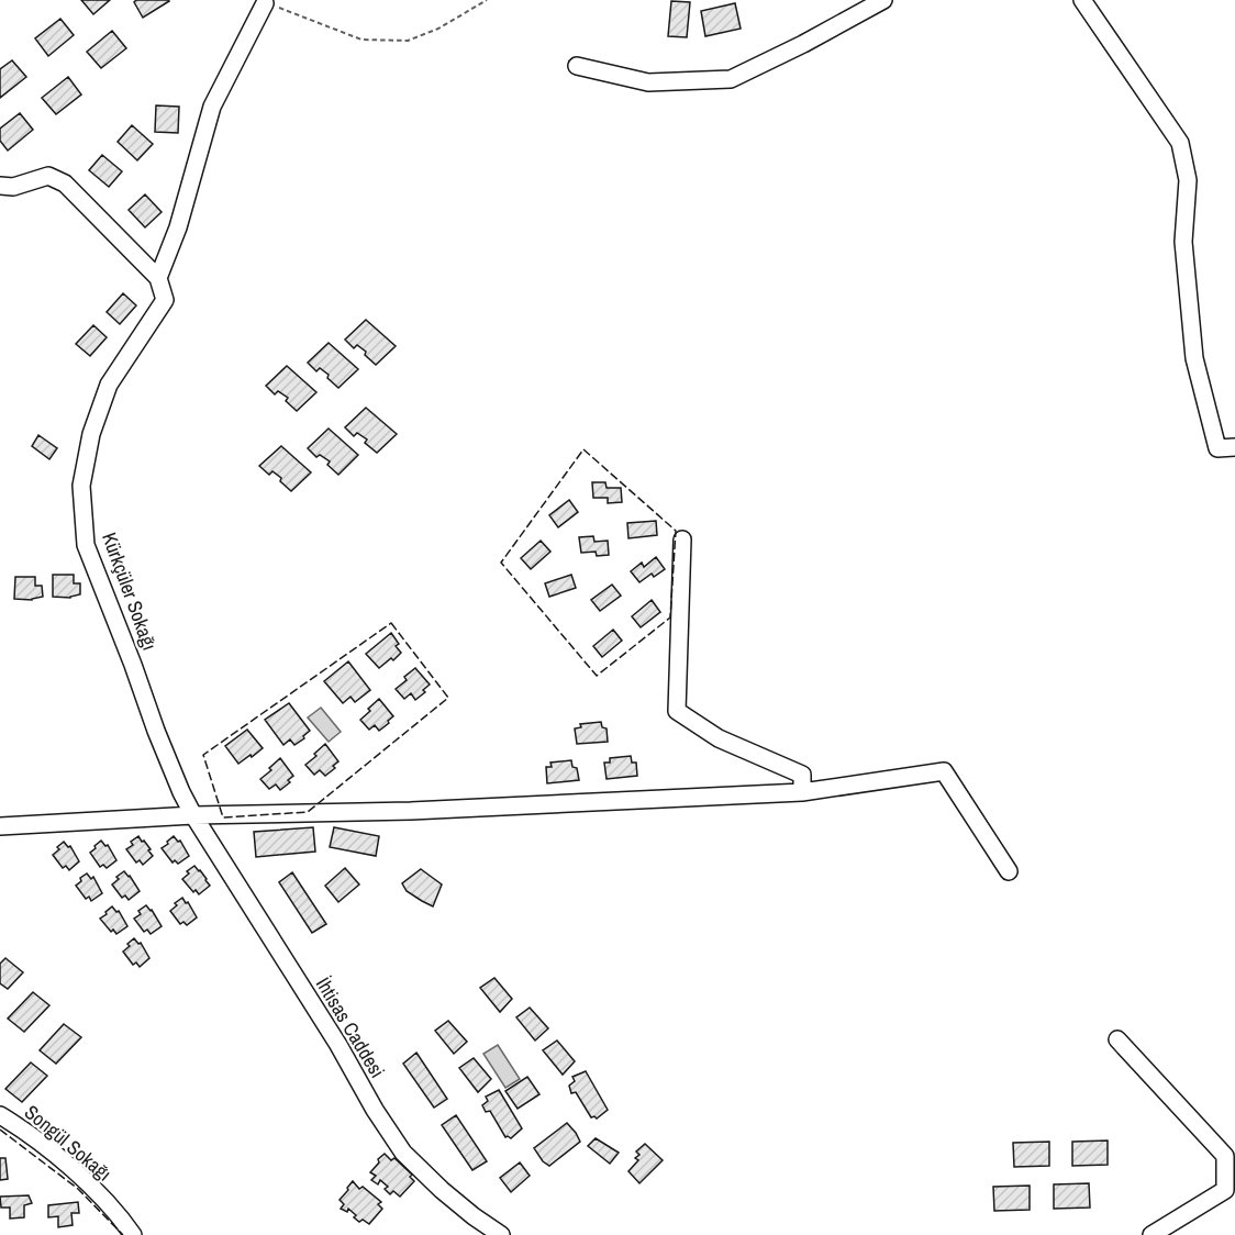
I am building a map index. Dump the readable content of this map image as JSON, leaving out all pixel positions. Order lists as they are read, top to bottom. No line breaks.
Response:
{"streets":{"street":["Kürkçüler Sokağı","İhtisas Caddesi","Songül Sokağı"]},"crossings":[["Kürkçüler Sokağı","İhtisas Caddesi"]]}
